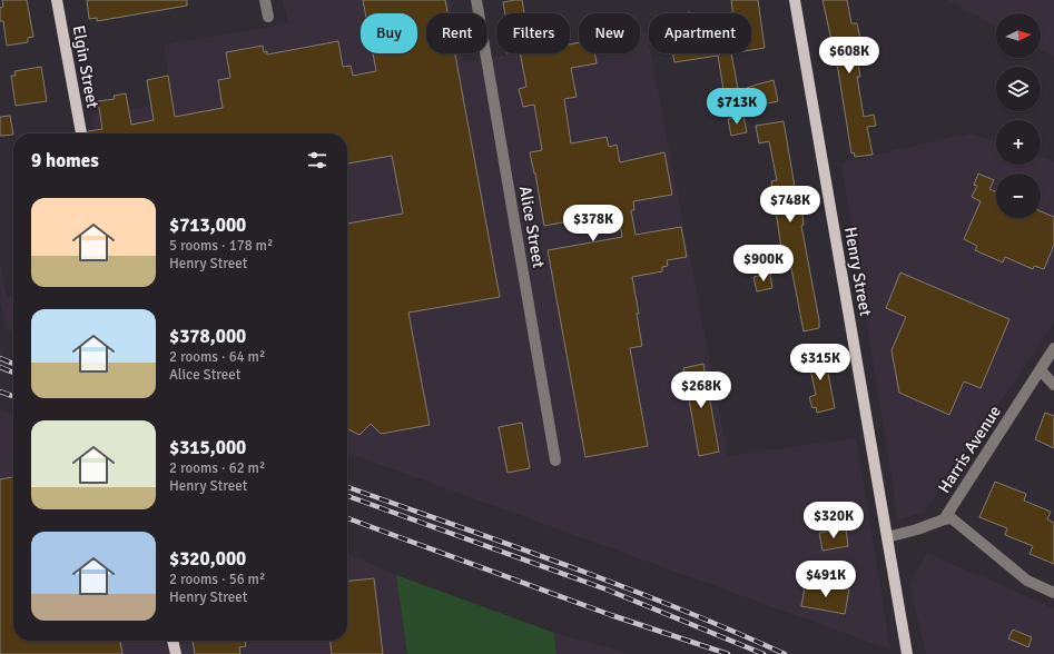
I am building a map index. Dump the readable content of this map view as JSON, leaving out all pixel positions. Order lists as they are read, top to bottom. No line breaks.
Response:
{"streets":{"main road":["Elgin Street","Henry Street"],"street":["Alice Street","Harris Avenue"]},"crossings":[["Henry Street","Harris Avenue"]],"north":"right","page":{"map_buttons":["+","−"],"chip":["Buy","Rent","Filters","New","Apartment"],"price":["$608K","$713K","$748K","$378K","$900K","$315K","$268K","$320K","$491K"],"heading":"9 homes","list":[{"name":"$713,000","note":"5 rooms · 178 m² · Henry Street"},{"name":"$378,000","note":"2 rooms · 64 m² · Alice Street"},{"name":"$315,000","note":"2 rooms · 62 m² · Henry Street"},{"name":"$320,000","note":"2 rooms · 56 m² · Henry Street"}]}}
